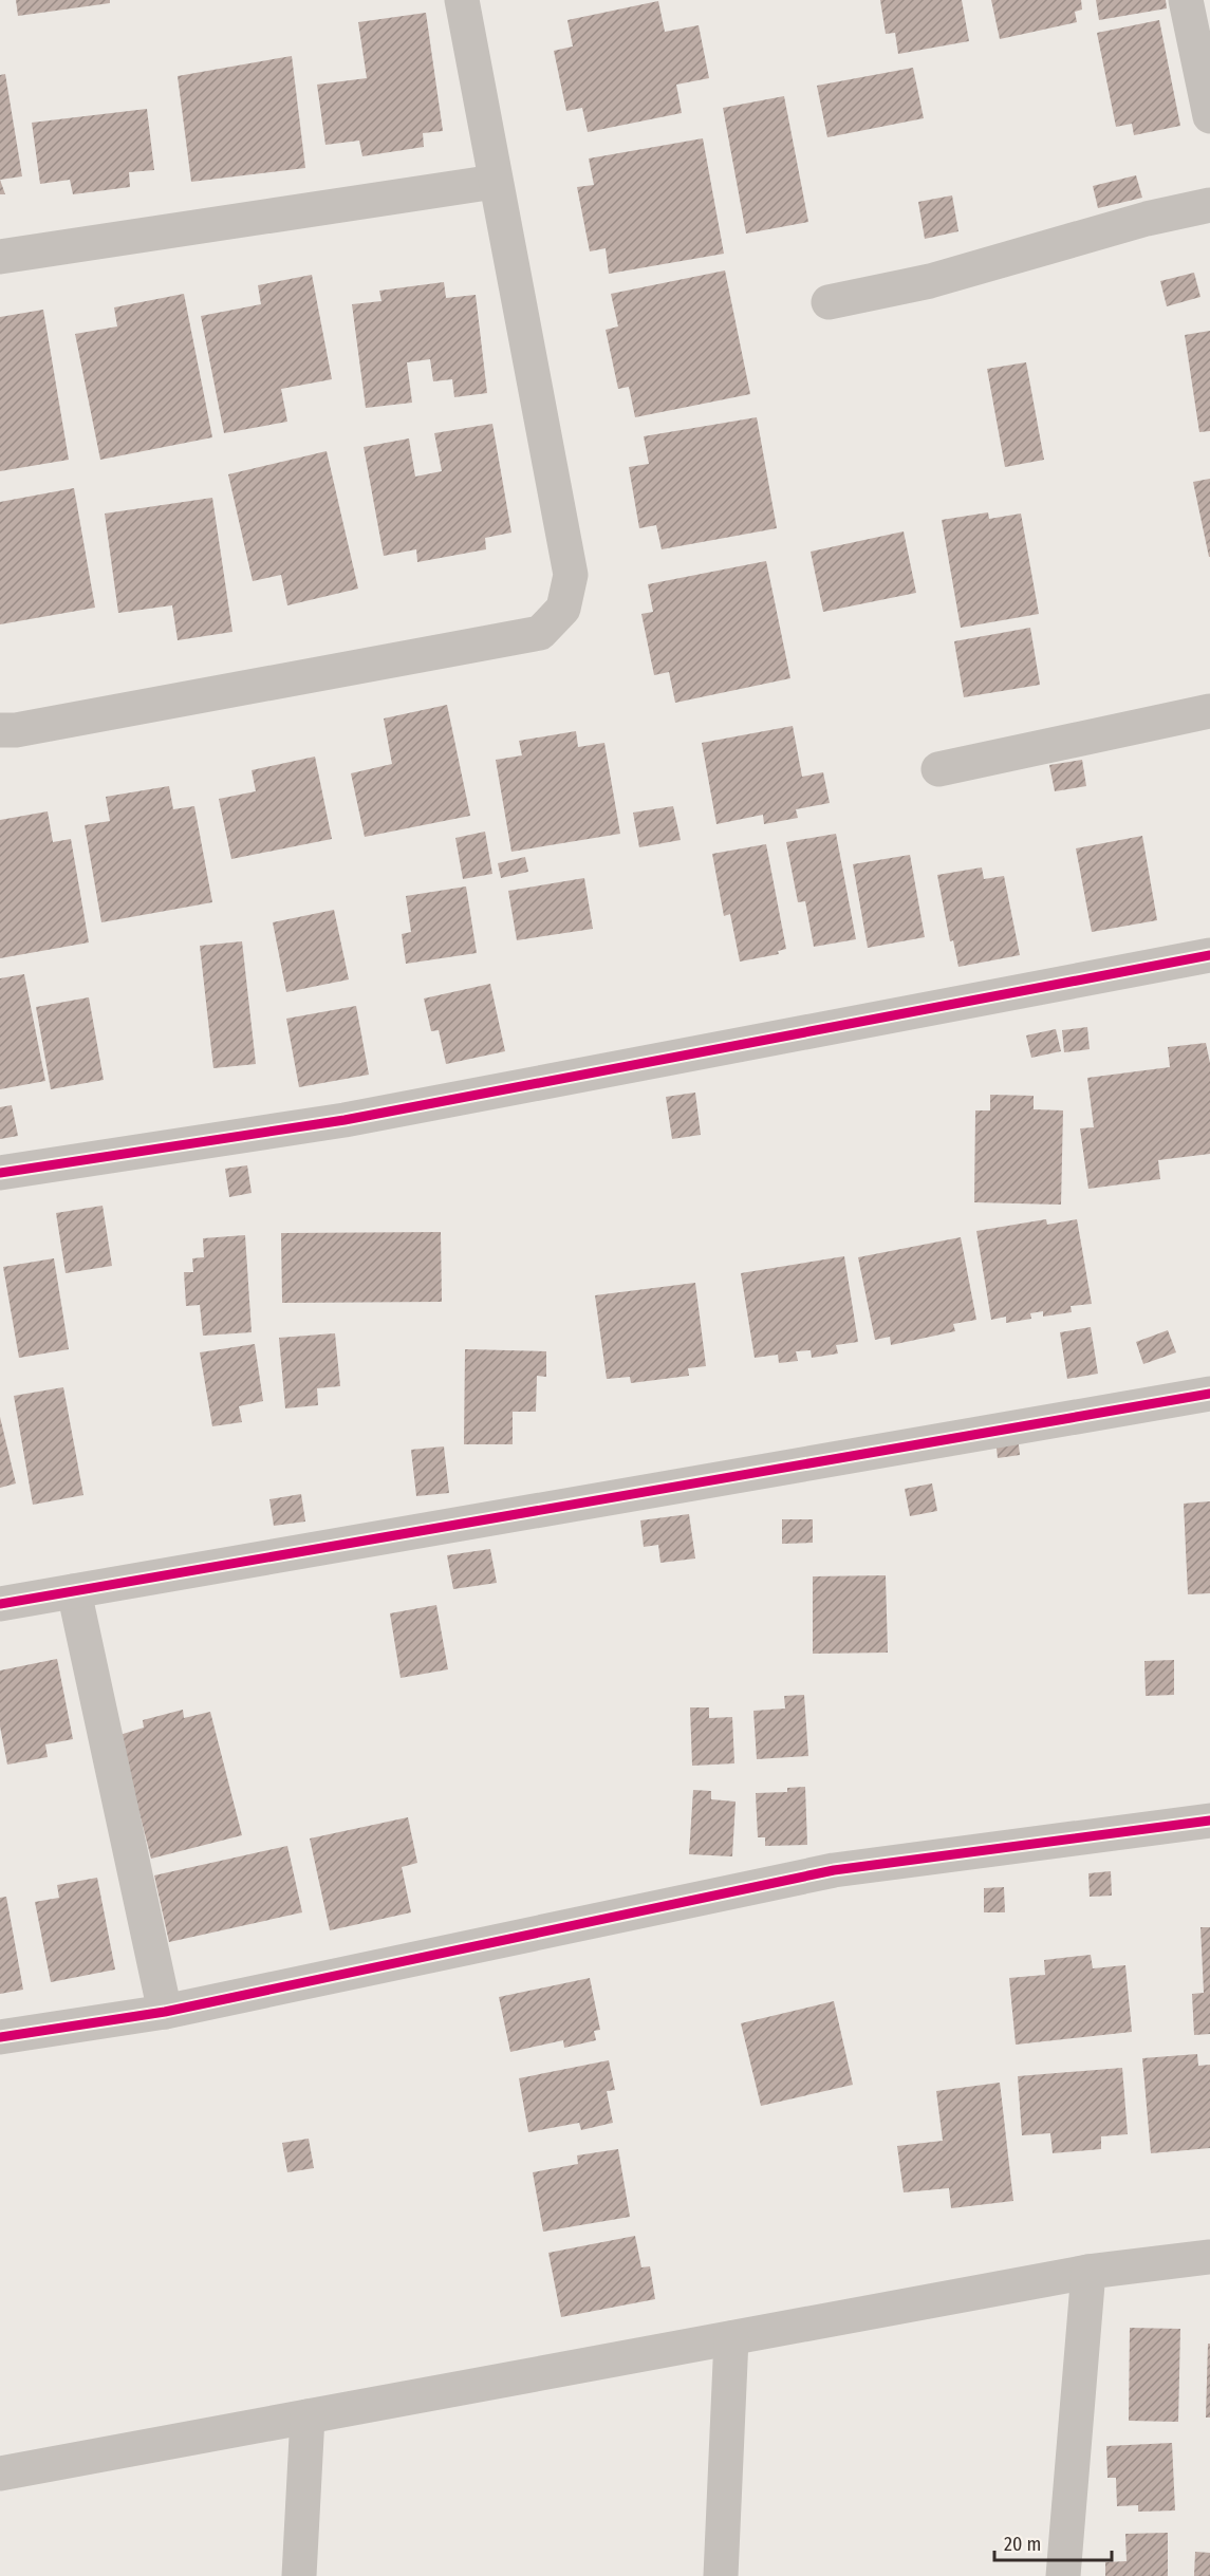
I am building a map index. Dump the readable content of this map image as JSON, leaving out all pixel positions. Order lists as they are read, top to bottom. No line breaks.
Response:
{"scale_bar":"20 m"}
